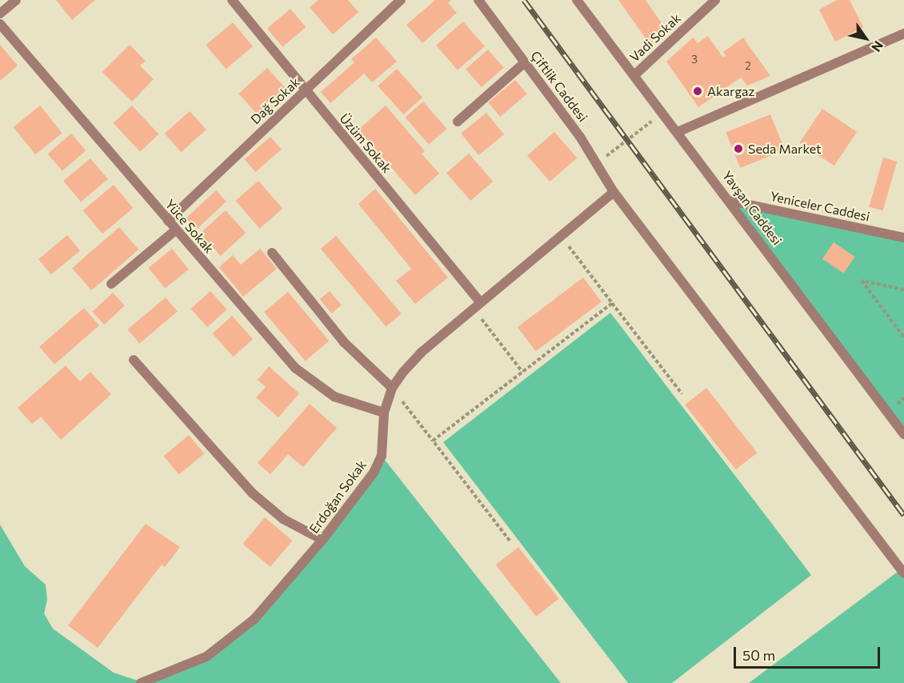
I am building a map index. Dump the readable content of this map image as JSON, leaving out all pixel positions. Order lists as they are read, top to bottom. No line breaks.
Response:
{"streets":{"street":["Vadi Sokak","Çiftlik Caddesi","Dağ Sokak","Üzüm Sokak","Yeniceler Caddesi","Yavşan Caddesi","Yüce Sokak","Erdoğan Sokak"]},"crossings":[["Vadi Sokak","Yavşan Caddesi"],["Çiftlik Caddesi","Erdoğan Sokak"],["Dağ Sokak","Üzüm Sokak"],["Dağ Sokak","Yüce Sokak"],["Üzüm Sokak","Erdoğan Sokak"],["Yeniceler Caddesi","Yavşan Caddesi"],["Yüce Sokak","Erdoğan Sokak"]],"places":["Akargaz","Seda Market"],"house_numbers":["3","2"],"scale_bar":"50 m","north":"bottom right"}
